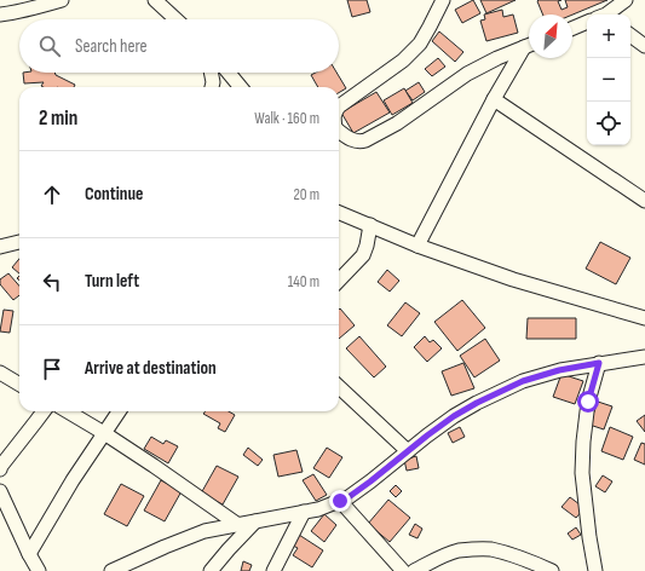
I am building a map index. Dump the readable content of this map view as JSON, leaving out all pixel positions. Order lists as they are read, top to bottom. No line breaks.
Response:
{"north":"top right","page":{"map_buttons":["+","−"],"search":"Search here","heading":["2 min","Walk · 160 m"],"list":[["Continue","20 m"],["Turn left","140 m"],"Arrive at destination"]}}
